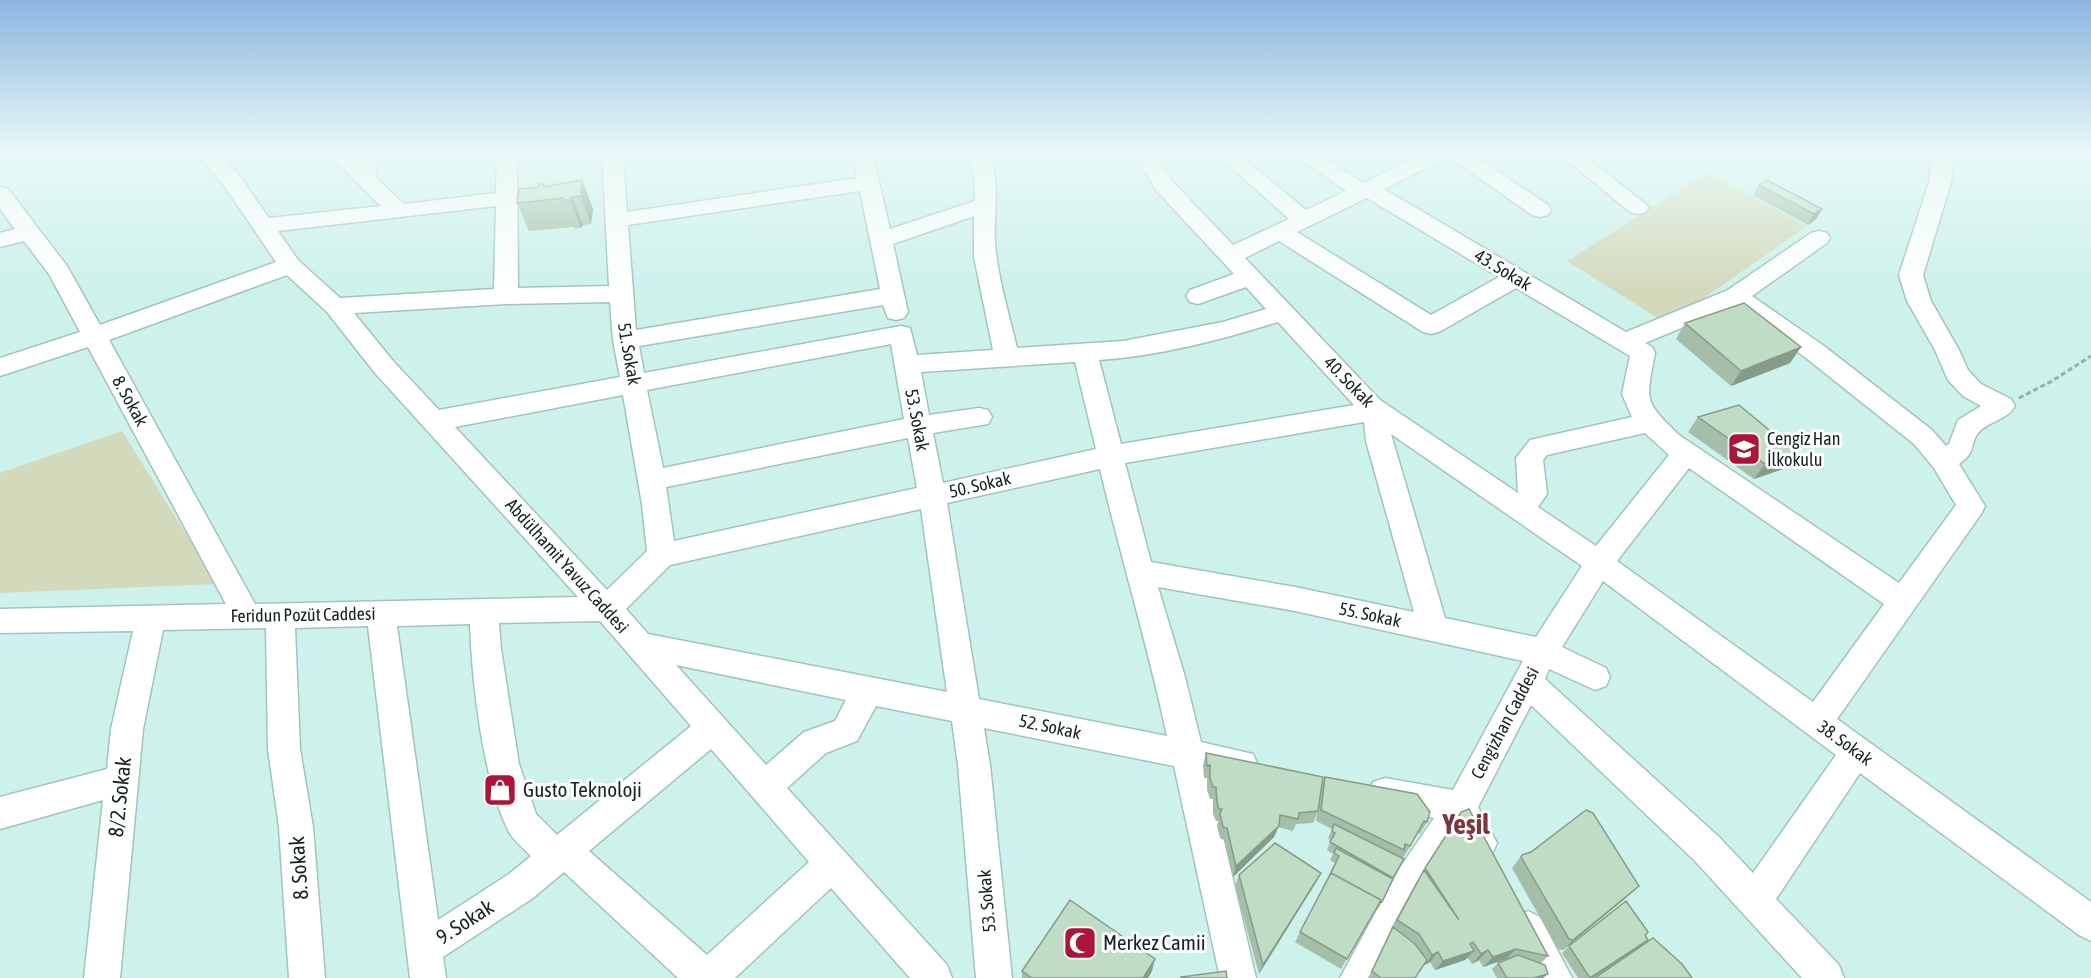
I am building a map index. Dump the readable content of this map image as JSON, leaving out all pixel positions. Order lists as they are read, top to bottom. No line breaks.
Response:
{"streets":{"street":["43. Sokak","51. Sokak","40. Sokak","8. Sokak","53. Sokak","50. Sokak","Abdülhamit Yavuz Caddesi","Feridun Pozüt Caddesi","55. Sokak","Cengizhan Caddesi","52. Sokak","38. Sokak","8/2. Sokak","9. Sokak"]},"crossings":[["51. Sokak","50. Sokak"],["40. Sokak","50. Sokak"],["40. Sokak","Cengizhan Caddesi"],["40. Sokak","38. Sokak"],["8. Sokak","Feridun Pozüt Caddesi"],["53. Sokak","50. Sokak"],["53. Sokak","52. Sokak"],["Abdülhamit Yavuz Caddesi","Feridun Pozüt Caddesi"],["Abdülhamit Yavuz Caddesi","52. Sokak"],["Abdülhamit Yavuz Caddesi","9. Sokak"],["Feridun Pozüt Caddesi","8/2. Sokak"],["Feridun Pozüt Caddesi","9. Sokak"],["55. Sokak","Cengizhan Caddesi"],["Cengizhan Caddesi","38. Sokak"]],"districts":["Yeşil"],"places":{"school or university":["Cengiz Han İlkokulu"],"shop":["Gusto Teknoloji"],"mosque":["Merkez Camii"]}}
